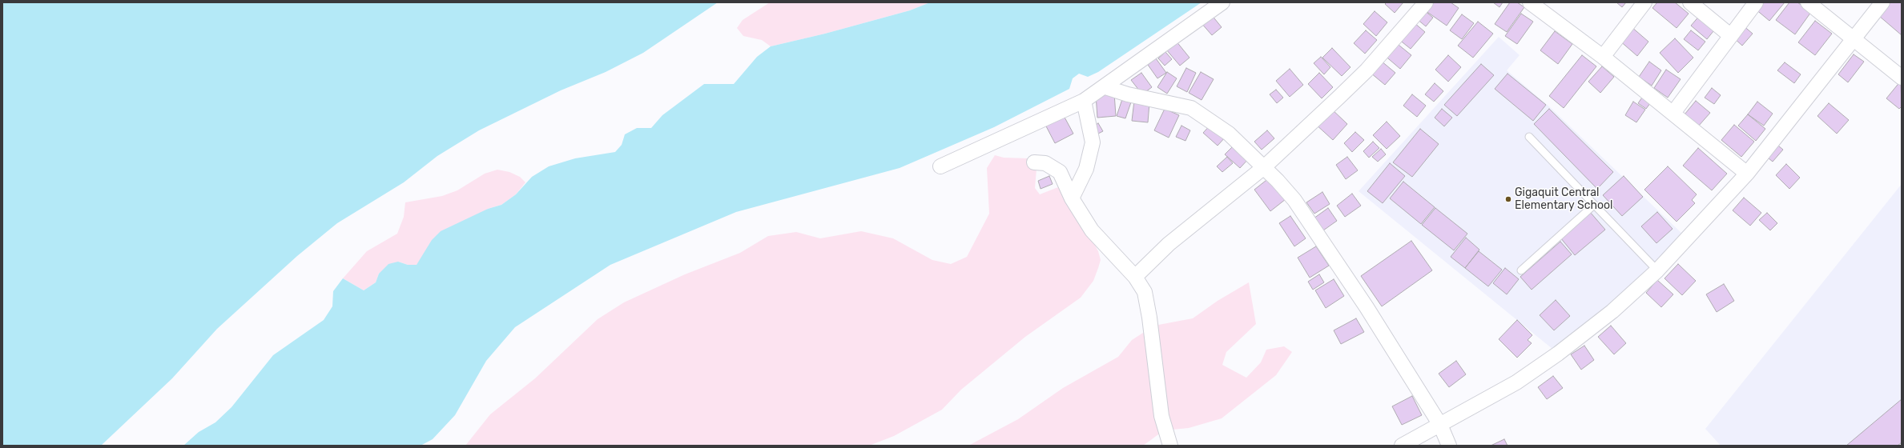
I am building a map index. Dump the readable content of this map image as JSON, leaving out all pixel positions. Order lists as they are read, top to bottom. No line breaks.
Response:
{"places":["Gigaquit Central Elementary School"]}
